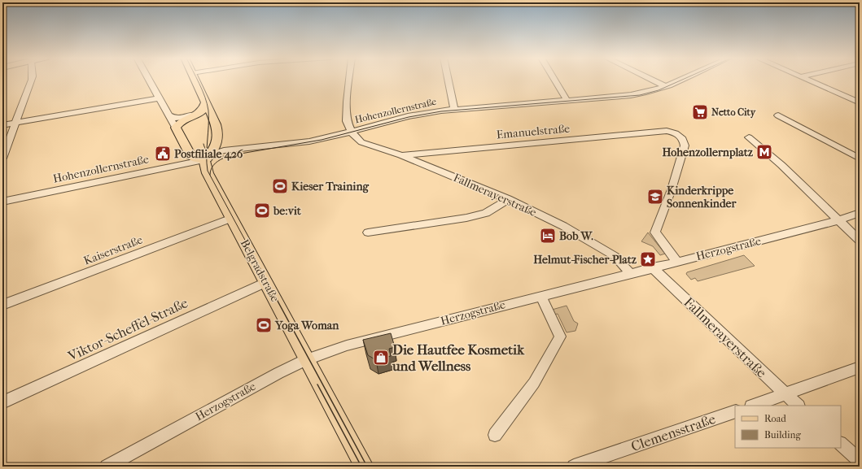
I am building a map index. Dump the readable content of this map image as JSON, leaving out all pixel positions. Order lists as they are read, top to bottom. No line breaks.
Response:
{"streets":{"main road":["Belgradstraße"],"street":["Hohenzollernstraße","Emanuelstraße","Fallmerayerstraße","Herzogstraße","Kaiserstraße","Viktor-Scheffel-Straße","Clemensstraße"]},"crossings":[["Hohenzollernstraße","Fallmerayerstraße"],["Hohenzollernstraße","Belgradstraße"],["Emanuelstraße","Fallmerayerstraße"],["Emanuelstraße","Herzogstraße"],["Fallmerayerstraße","Herzogstraße"],["Herzogstraße","Belgradstraße"],["Kaiserstraße","Belgradstraße"],["Belgradstraße","Viktor-Scheffel-Straße"]],"places":{"supermarket":["Netto City"],"metro station":["Hohenzollernplatz"],"public building":["Postfiliale 426"],"sports":["Kieser Training","be:vit","Yoga Woman"],"school or university":["Kinderkrippe Sonnenkinder"],"hotel":["Bob W."],"place":["Helmut-Fischer-Platz"],"shop":["Die Hautfee Kosmetik und Wellness"]},"legend":["Road","Building"]}
